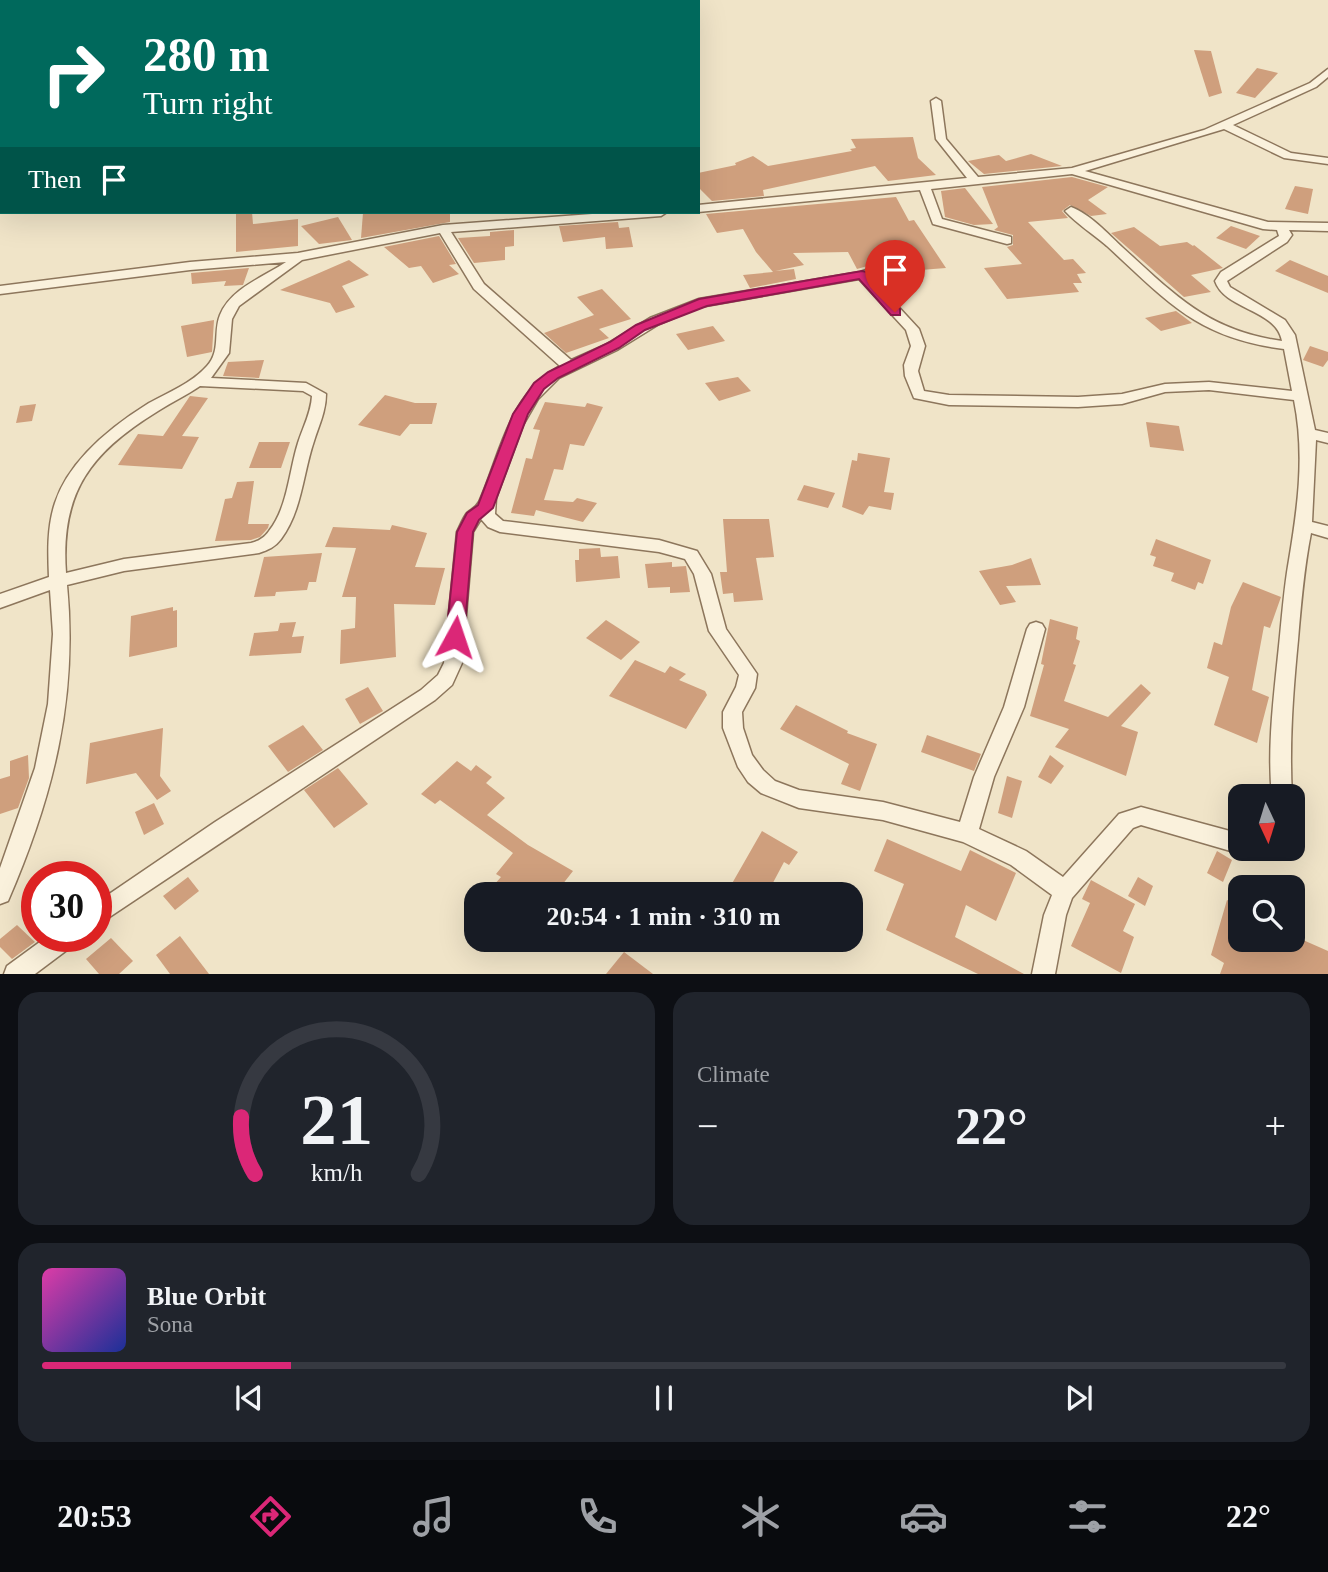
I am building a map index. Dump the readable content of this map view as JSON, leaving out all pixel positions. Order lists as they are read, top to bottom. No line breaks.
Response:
{"north":"bottom","page":{"turn":["280 m","Turn right"],"then":"Then","limit":"30","trip":"20:54 · 1 min · 310 m","tile":"Climate","heat":["−","22°","+"],"song":["Blue Orbit","Sona"],"tabs":["20:53","22°"],"gauge":["21","km/h"]}}
